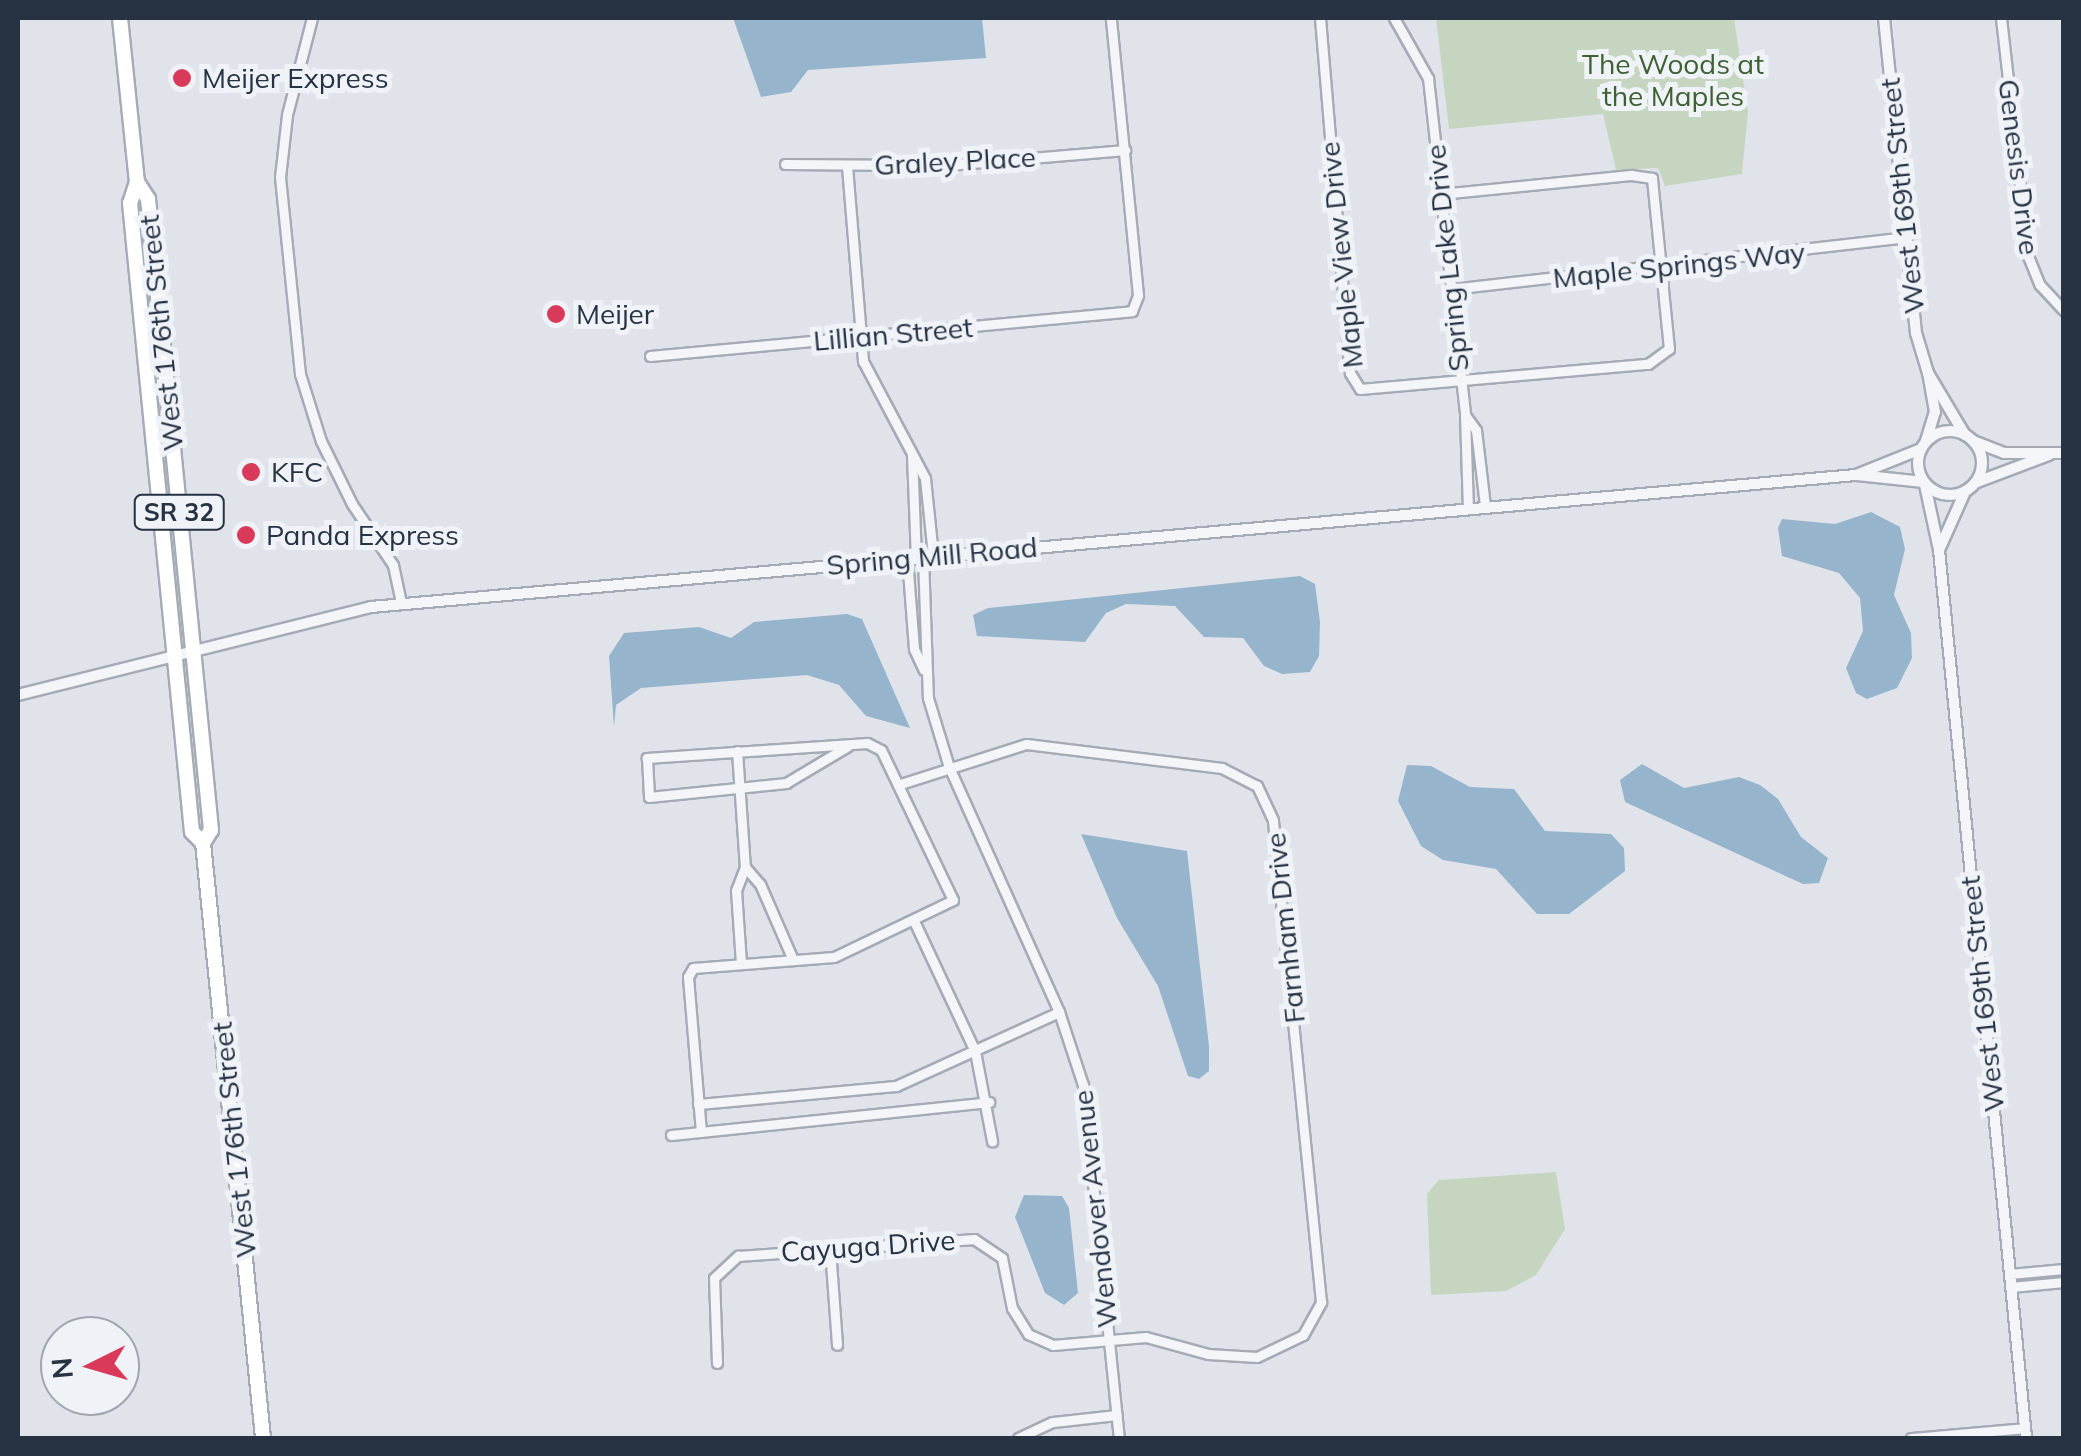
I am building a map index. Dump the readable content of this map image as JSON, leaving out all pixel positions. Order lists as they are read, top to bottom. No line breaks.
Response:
{"streets":{"main road":["West 176th Street","SR 32"],"street":["Graley Place","Genesis Drive","West 169th Street","Maple View Drive","Spring Lake Drive","Maple Springs Way","Lillian Street","Spring Mill Road","Farnham Drive","Wendover Avenue","Cayuga Drive"]},"crossings":[["Graley Place","Lillian Street"],["West 169th Street","Maple Springs Way"],["West 169th Street","Spring Mill Road"],["Maple View Drive","Spring Lake Drive"],["Maple View Drive","Maple Springs Way"],["Spring Lake Drive","Maple Springs Way"],["Spring Lake Drive","Spring Mill Road"],["West 176th Street","Spring Mill Road"],["Spring Mill Road","Wendover Avenue"],["Farnham Drive","Wendover Avenue"],["Farnham Drive","Cayuga Drive"],["Wendover Avenue","Cayuga Drive"]],"parks":["The Woods at the Maples"],"places":["Meijer Express","Meijer","KFC","Panda Express"],"north":"left"}
